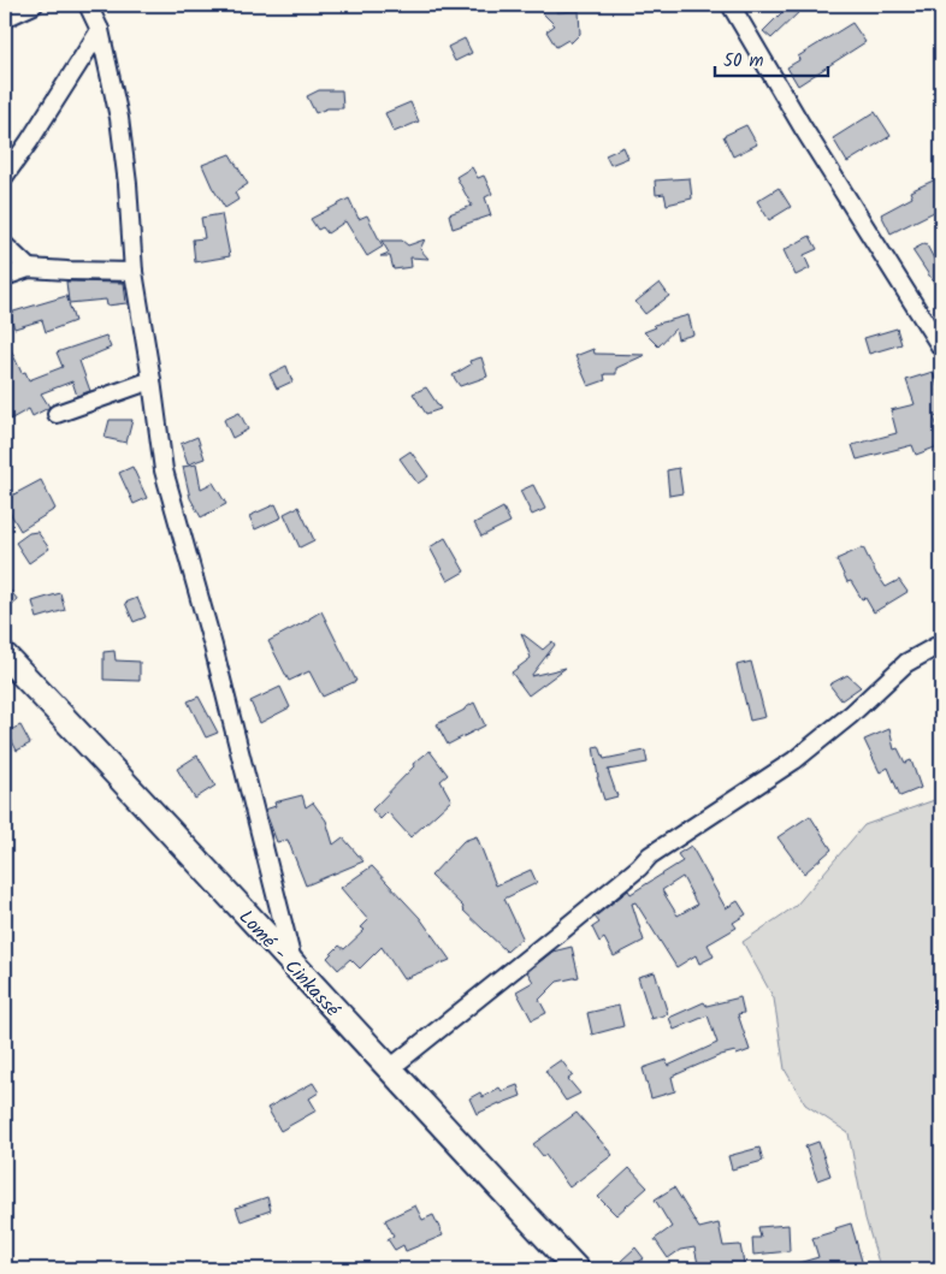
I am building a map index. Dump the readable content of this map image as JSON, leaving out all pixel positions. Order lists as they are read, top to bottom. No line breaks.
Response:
{"streets":{"highway":["Lomé - Cinkassé"]},"scale_bar":"50 m"}
